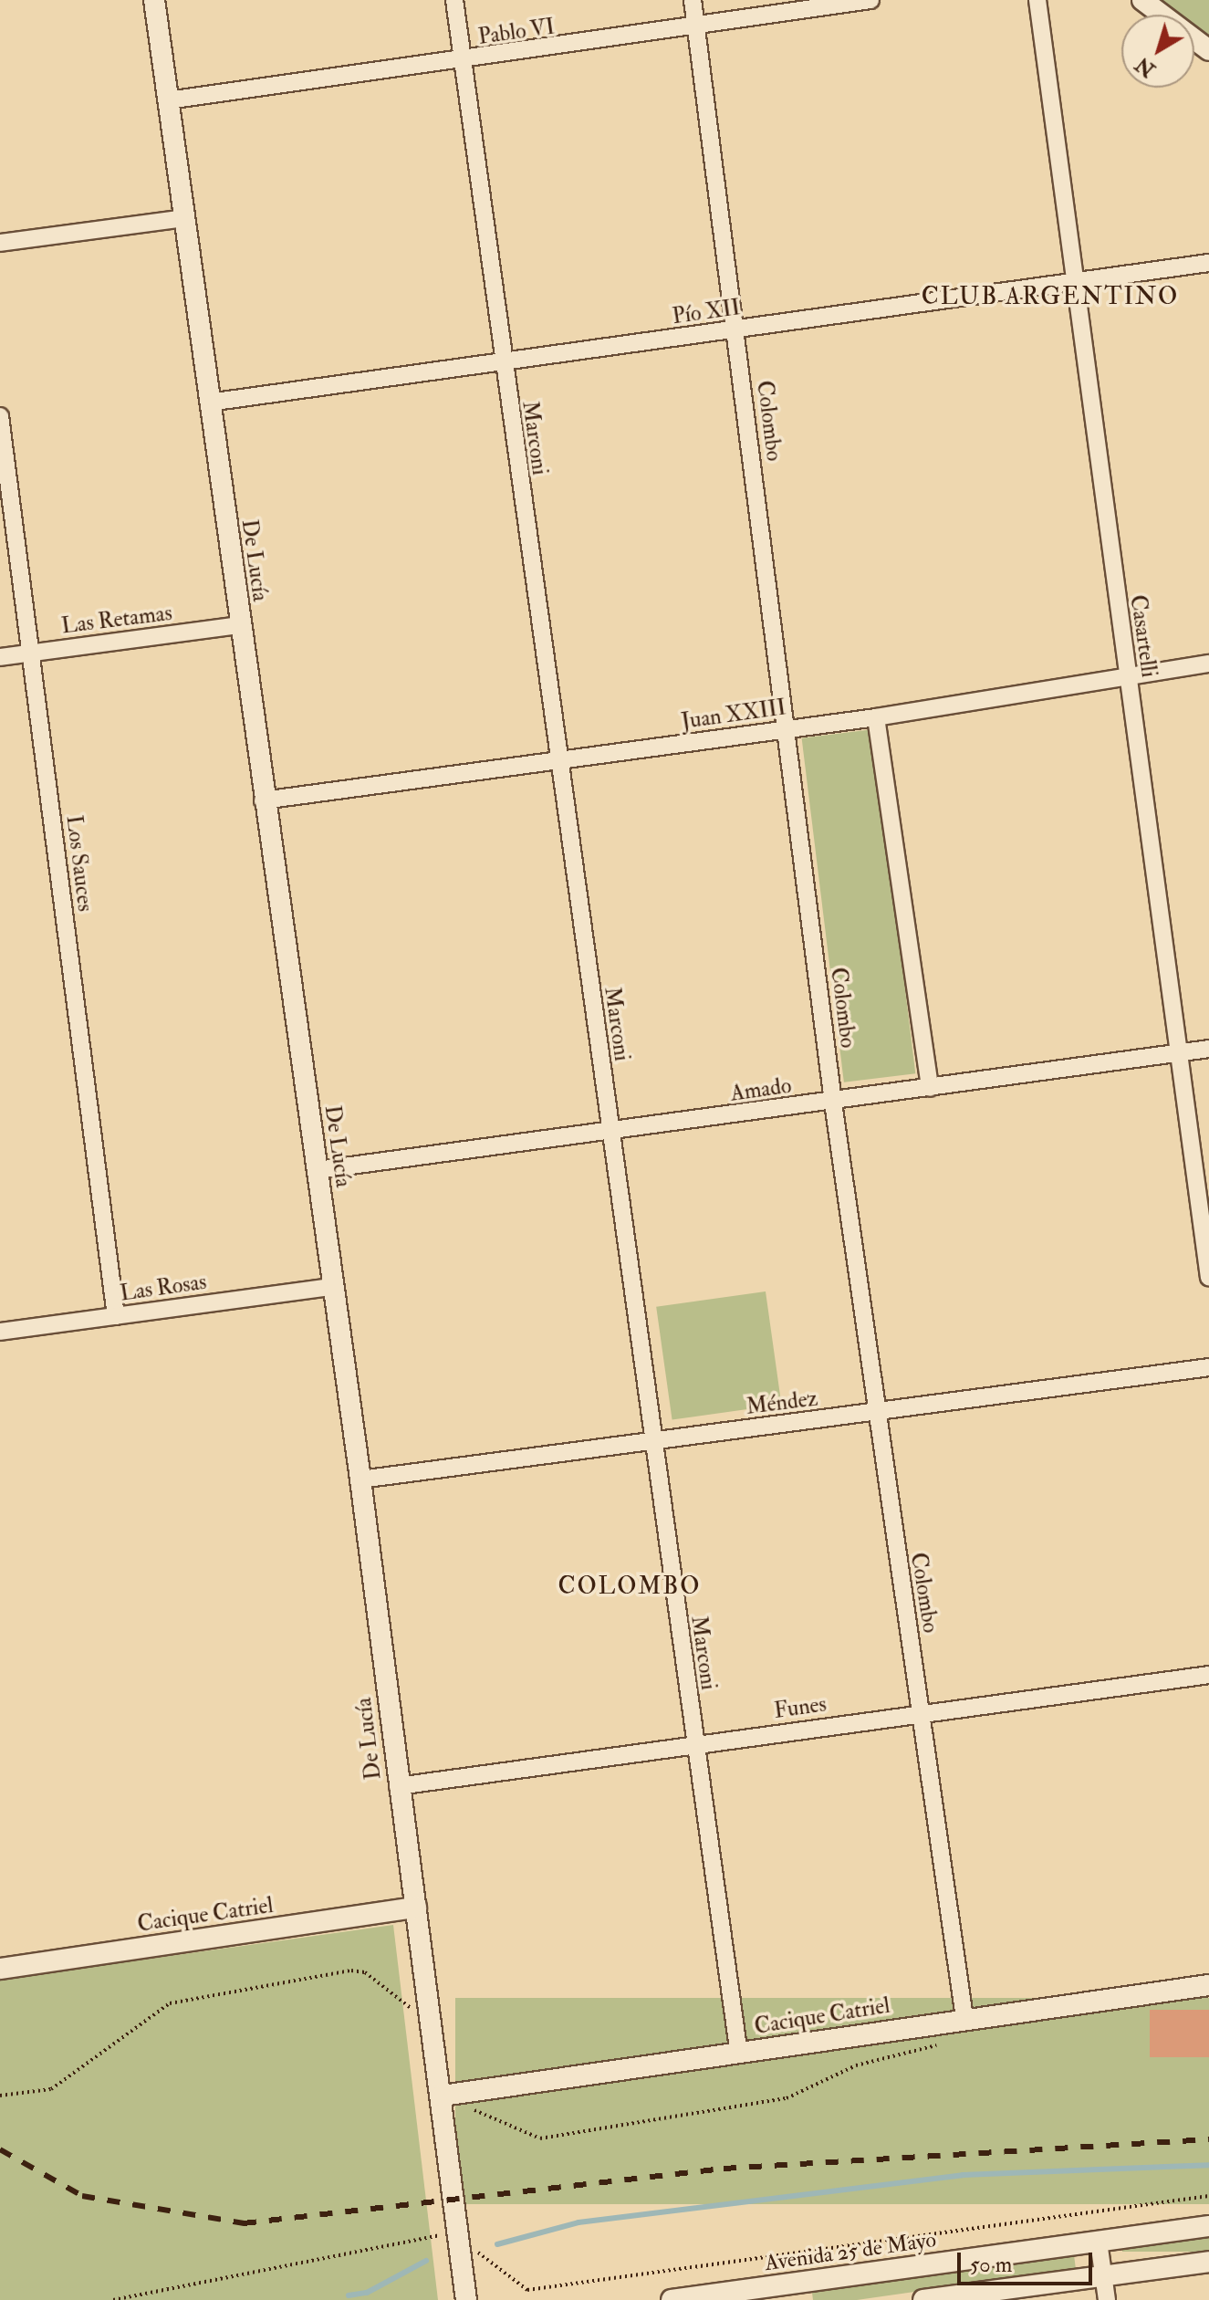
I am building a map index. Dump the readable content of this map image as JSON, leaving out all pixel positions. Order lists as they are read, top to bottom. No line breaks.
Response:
{"streets":{"street":["Pablo VI","Pío XII","Colombo","Marconi","De Lucía","Las Retamas","Casartelli","Juan XXIII","Los Sauces","Amado","Las Rosas","Méndez","Funes","Cacique Catriel","Avenida 25 de Mayo"]},"crossings":[["Pablo VI","Colombo"],["Pablo VI","Marconi"],["Pablo VI","De Lucía"],["Pío XII","Colombo"],["Pío XII","Marconi"],["Pío XII","De Lucía"],["Pío XII","Casartelli"],["Colombo","Juan XXIII"],["Colombo","Amado"],["Colombo","Méndez"],["Colombo","Funes"],["Colombo","Cacique Catriel"],["Marconi","Juan XXIII"],["Marconi","Amado"],["Marconi","Méndez"],["Marconi","Funes"],["Marconi","Cacique Catriel"],["De Lucía","Las Retamas"],["De Lucía","Juan XXIII"],["De Lucía","Amado"],["De Lucía","Las Rosas"],["De Lucía","Méndez"],["De Lucía","Funes"],["De Lucía","Cacique Catriel"],["Las Retamas","Los Sauces"],["Casartelli","Juan XXIII"],["Casartelli","Amado"],["Los Sauces","Las Rosas"]],"districts":["CLUB ARGENTINO","COLOMBO"],"scale_bar":"50 m","north":"bottom left"}
